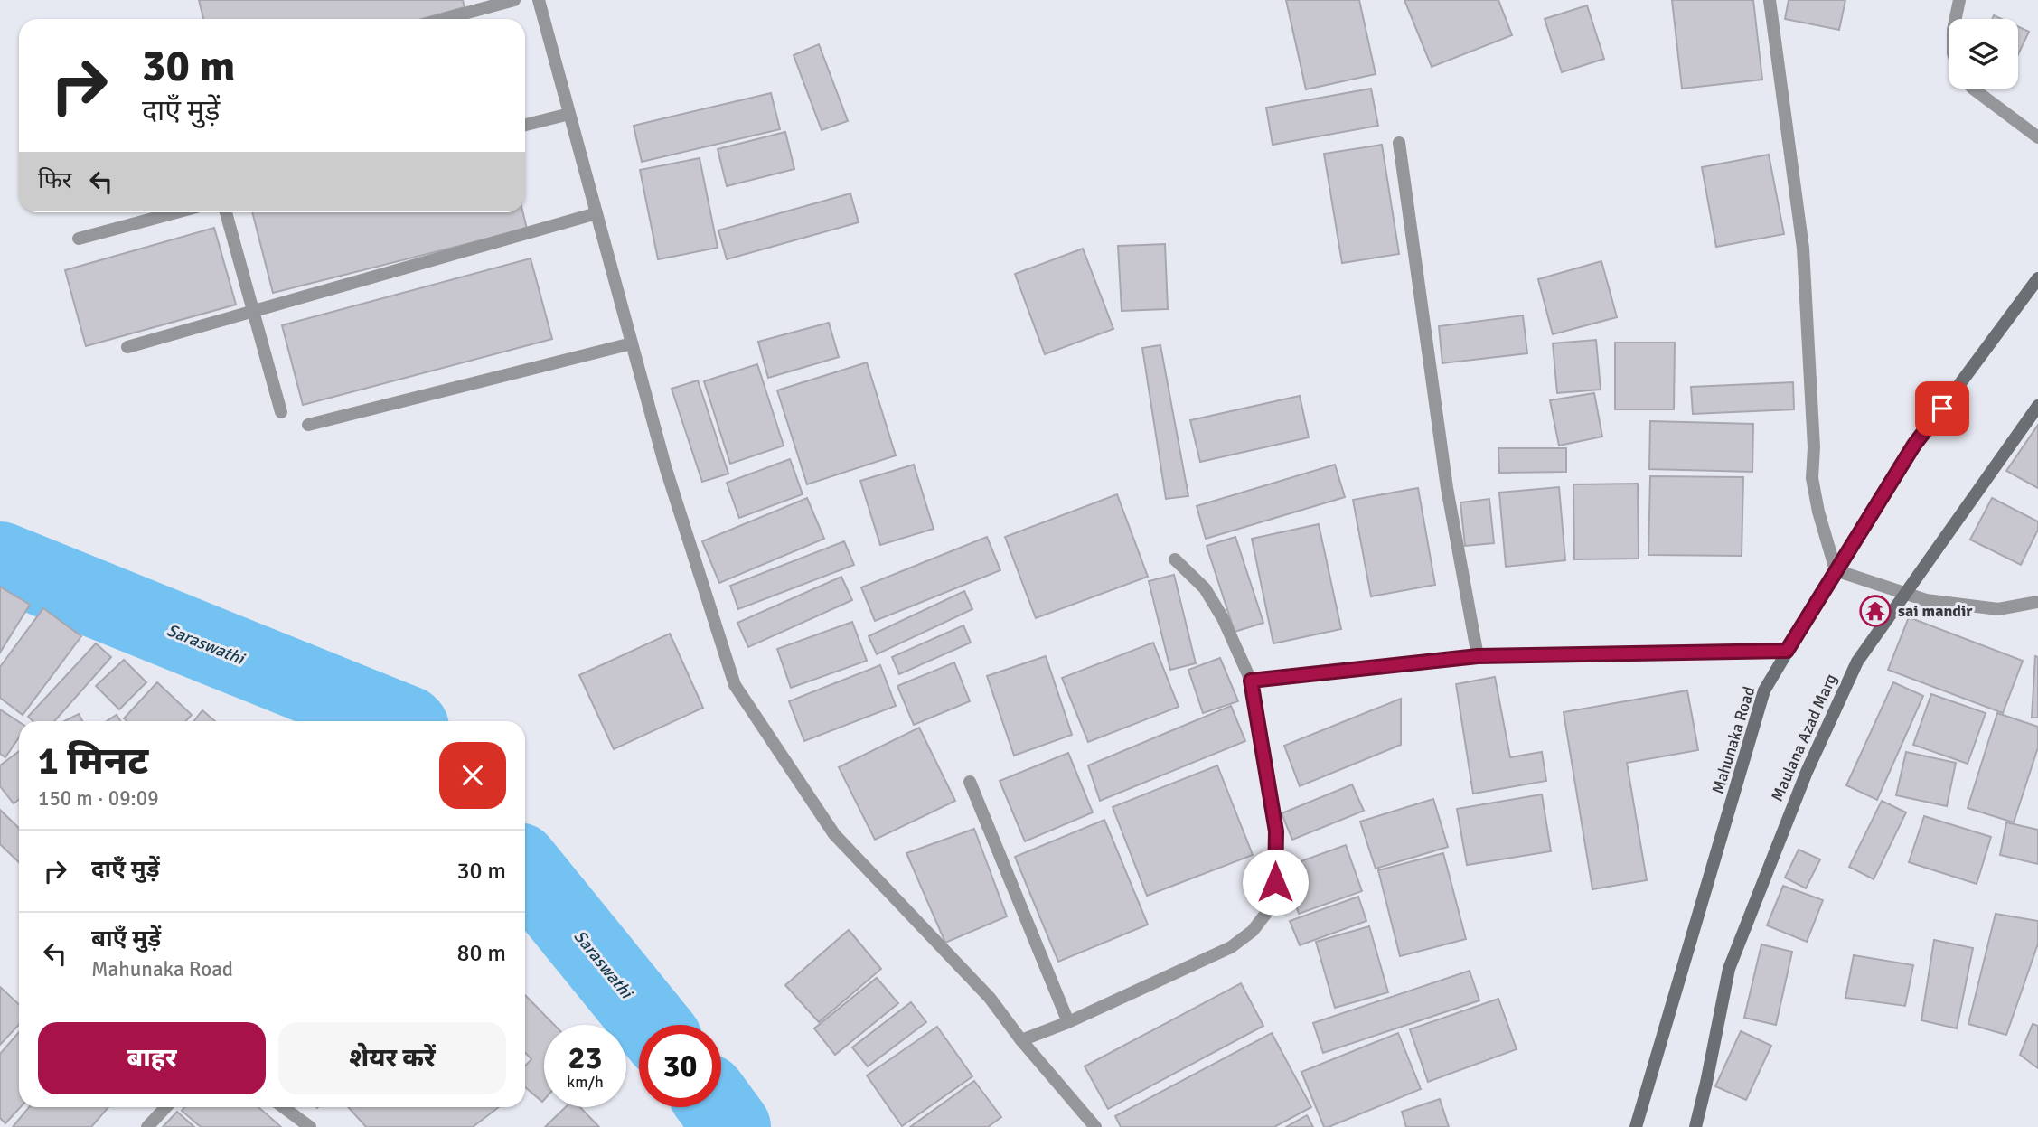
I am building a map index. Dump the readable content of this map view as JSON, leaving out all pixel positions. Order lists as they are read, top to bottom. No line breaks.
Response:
{"streets":{"main road":["Maulana Azad Marg","Mahunaka Road"]},"water":["Saraswathi"],"places":{"temple":["sai mandir"]},"page":{"turn":["30 m","दाएँ मुड़ें"],"then":"फिर","heading":["1 मिनट","150 m · 09:09"],"list":[{"name":"दाएँ मुड़ें","value":"30 m"},{"name":"बाएँ मुड़ें","note":"Mahunaka Road","value":"80 m"}],"buttons":["बाहर","शेयर करें"],"speed":"23 km/h","limit":"30"}}
